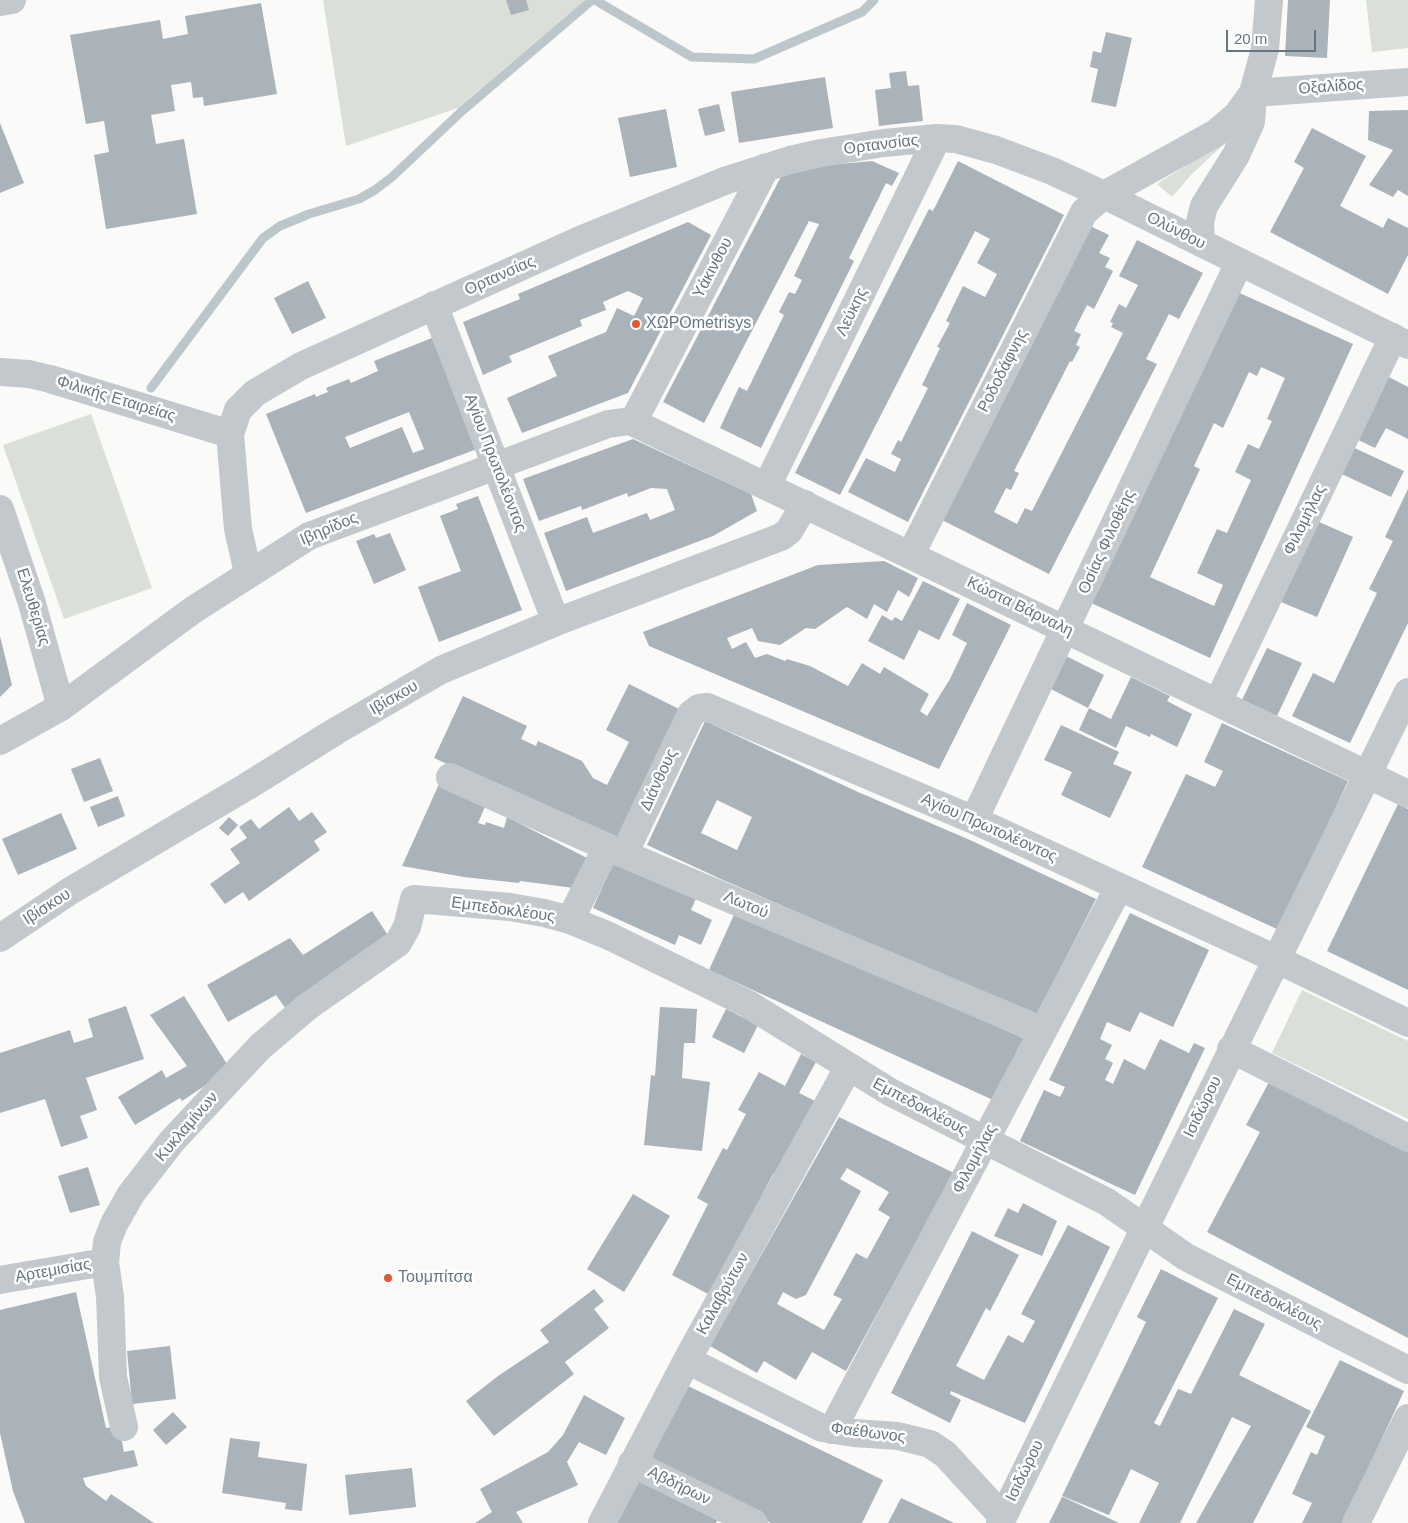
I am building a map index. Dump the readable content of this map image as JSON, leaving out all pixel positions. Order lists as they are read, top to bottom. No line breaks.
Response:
{"streets":{"street":["Οξαλίδος","Ορτανσίας","Ολύνθου","Υάκινθου","Λεύκης","Ροδοδάφνης","Φιλικής Εταιρείας","Αγίου Πρωτολέοντος","Φιλομήλας","Ιβηρίδος","Οσίας Φιλοθέης","Ελευθερίας","Κώστα Βάρναλη","Ιβίσκου","Διάνθους","Λωτού","Εμπεδοκλέους","Ισιδώρου","Κυκλαμίνων","Αρτεμισίας","Καλαβρύτων","Φαέθωνος","Αβδήρων"]},"crossings":[["Οξαλίδος","Ροδοδάφνης"],["Ορτανσίας","Ολύνθου"],["Ορτανσίας","Υάκινθου"],["Ορτανσίας","Λεύκης"],["Ορτανσίας","Φιλικής Εταιρείας"],["Ορτανσίας","Αγίου Πρωτολέοντος"],["Ορτανσίας","Ιβηρίδος"],["Ολύνθου","Λεύκης"],["Ολύνθου","Ροδοδάφνης"],["Ολύνθου","Φιλομήλας"],["Ολύνθου","Οσίας Φιλοθέης"],["Υάκινθου","Ιβηρίδος"],["Υάκινθου","Κώστα Βάρναλη"],["Λεύκης","Κώστα Βάρναλη"],["Ροδοδάφνης","Κώστα Βάρναλη"],["Αγίου Πρωτολέοντος","Φιλομήλας"],["Αγίου Πρωτολέοντος","Ιβηρίδος"],["Αγίου Πρωτολέοντος","Οσίας Φιλοθέης"],["Αγίου Πρωτολέοντος","Ιβίσκου"],["Αγίου Πρωτολέοντος","Διάνθους"],["Αγίου Πρωτολέοντος","Ισιδώρου"],["Φιλομήλας","Κώστα Βάρναλη"],["Φιλομήλας","Λωτού"],["Φιλομήλας","Εμπεδοκλέους"],["Φιλομήλας","Φαέθωνος"],["Ιβηρίδος","Ελευθερίας"],["Ιβηρίδος","Κώστα Βάρναλη"],["Οσίας Φιλοθέης","Κώστα Βάρναλη"],["Κώστα Βάρναλη","Ιβίσκου"],["Κώστα Βάρναλη","Ισιδώρου"],["Διάνθους","Λωτού"],["Διάνθους","Εμπεδοκλέους"],["Εμπεδοκλέους","Ισιδώρου"],["Εμπεδοκλέους","Κυκλαμίνων"],["Εμπεδοκλέους","Καλαβρύτων"],["Ισιδώρου","Φαέθωνος"],["Κυκλαμίνων","Αρτεμισίας"],["Καλαβρύτων","Φαέθωνος"],["Καλαβρύτων","Αβδήρων"]],"places":["ΧΩΡΟmetrisys","Τουμπίτσα"],"scale_bar":"20 m"}
